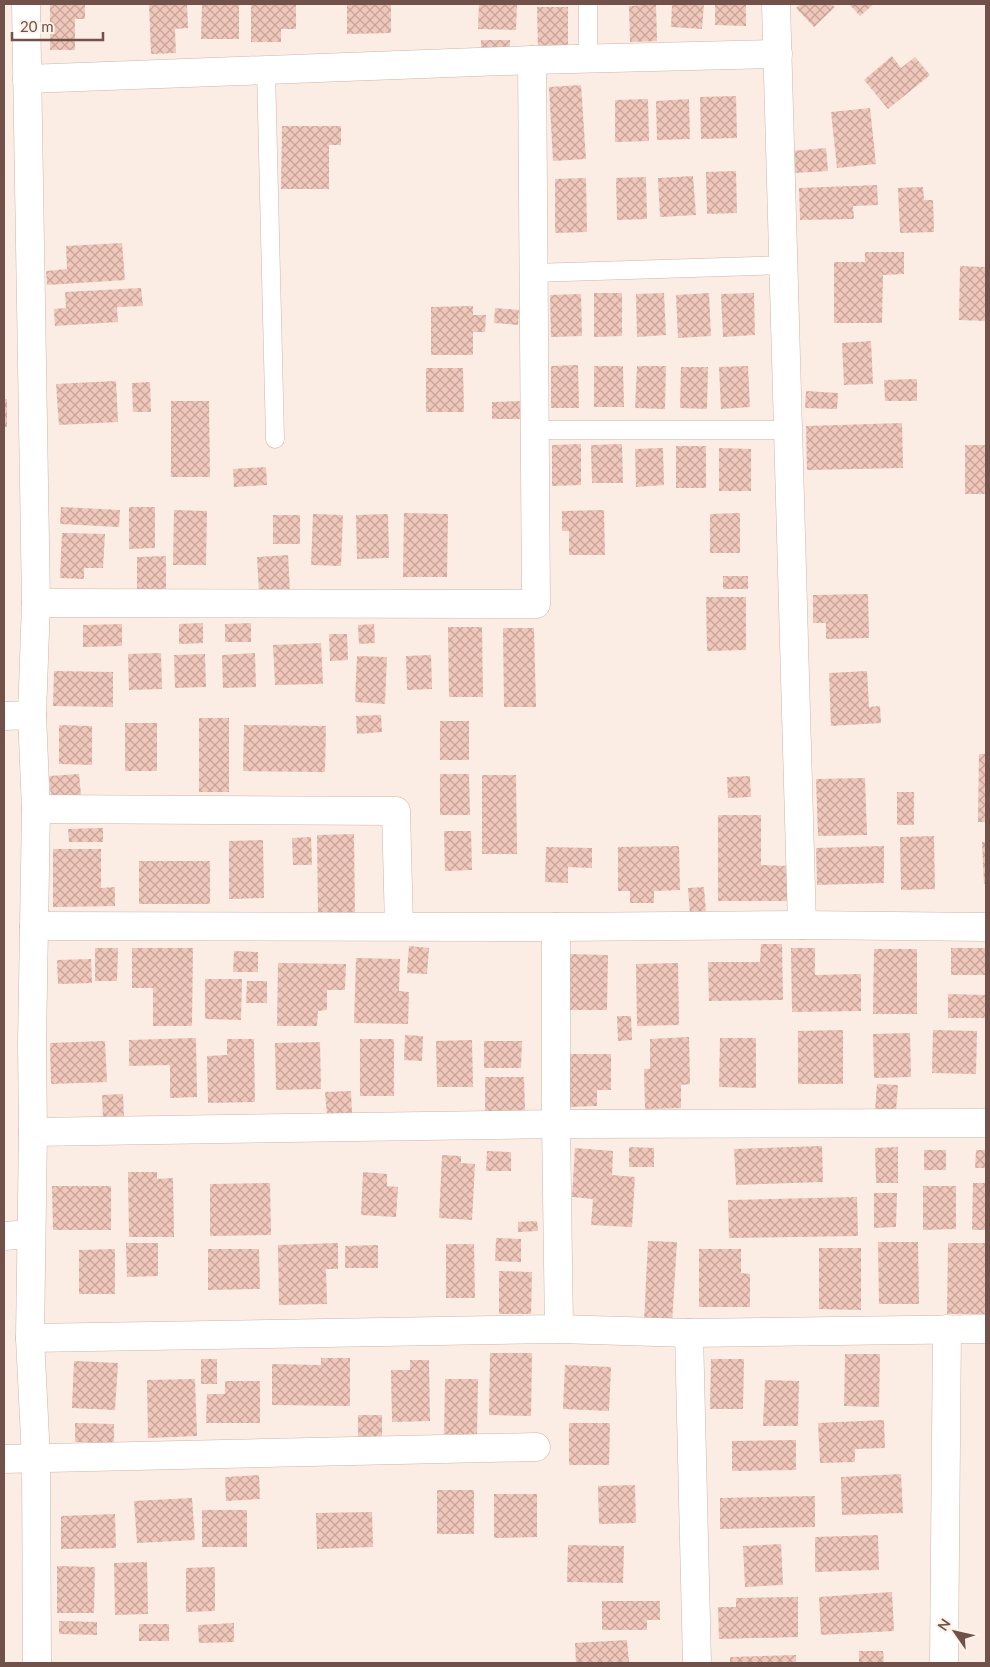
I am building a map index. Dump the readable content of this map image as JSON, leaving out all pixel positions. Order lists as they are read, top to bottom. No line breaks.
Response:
{"scale_bar":"20 m","north":"top left"}
